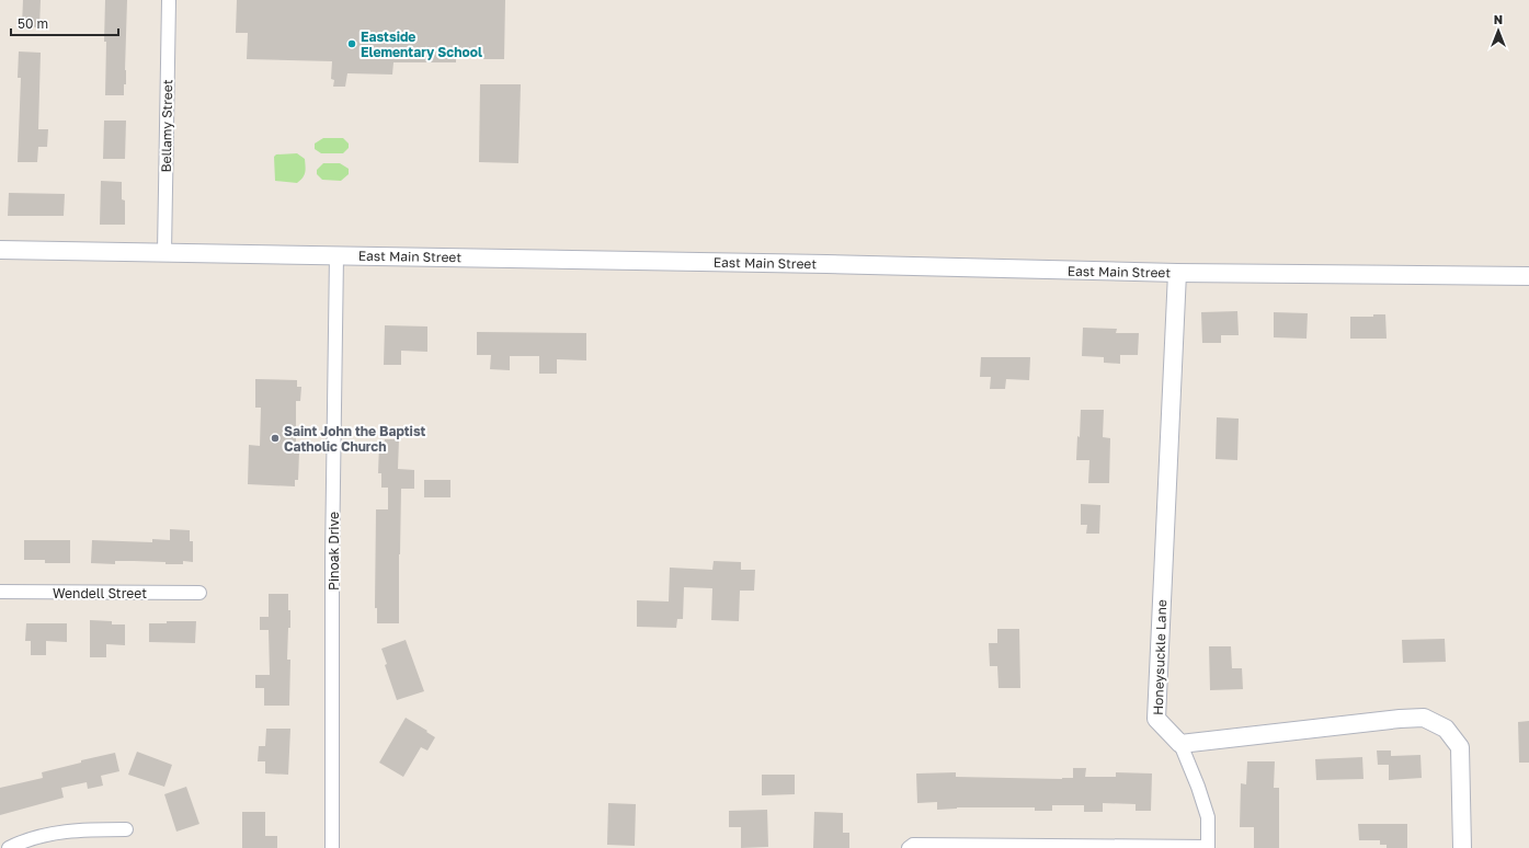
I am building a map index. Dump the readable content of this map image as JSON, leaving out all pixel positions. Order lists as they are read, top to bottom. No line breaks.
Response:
{"streets":{"street":["Bellamy Street","East Main Street","Pinoak Drive","Wendell Street","Honeysuckle Lane"]},"crossings":[["Bellamy Street","East Main Street"],["East Main Street","Pinoak Drive"],["East Main Street","Honeysuckle Lane"]],"places":["Eastside Elementary School","Saint John the Baptist Catholic Church"],"scale_bar":"50 m","north":"top"}
